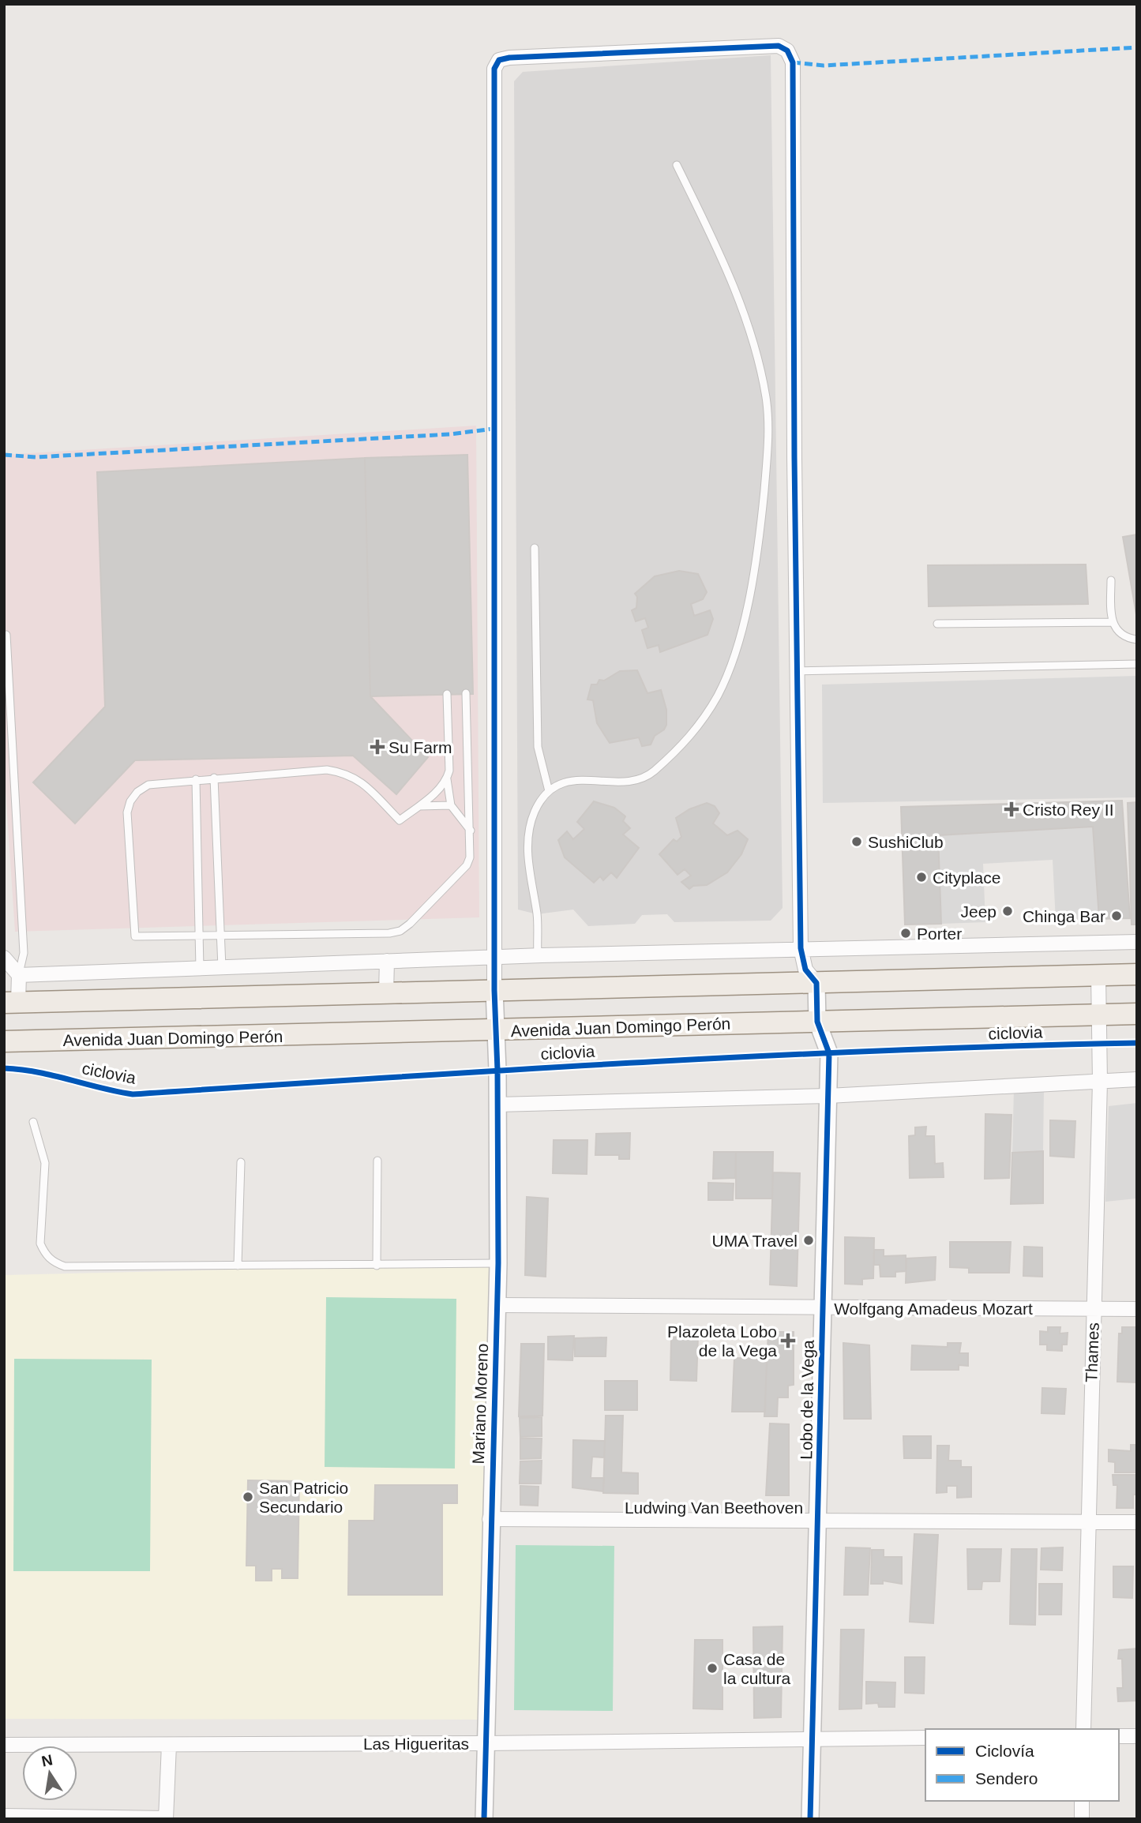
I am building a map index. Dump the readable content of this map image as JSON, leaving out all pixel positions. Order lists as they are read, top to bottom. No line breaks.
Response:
{"streets":{"main road":["Avenida Juan Domingo Perón"],"street":["Wolfgang Amadeus Mozart","Thames","Lobo de la Vega","Mariano Moreno","Ludwing Van Beethoven","Las Higueritas"],"cycle path":["ciclovia"]},"crossings":[["Avenida Juan Domingo Perón","Thames"],["Avenida Juan Domingo Perón","Lobo de la Vega"],["Avenida Juan Domingo Perón","Mariano Moreno"],["Wolfgang Amadeus Mozart","Thames"],["Wolfgang Amadeus Mozart","Lobo de la Vega"],["Wolfgang Amadeus Mozart","Mariano Moreno"],["Thames","Ludwing Van Beethoven"],["Lobo de la Vega","Ludwing Van Beethoven"],["Lobo de la Vega","Las Higueritas"],["Mariano Moreno","Ludwing Van Beethoven"],["Mariano Moreno","Las Higueritas"]],"places":{"health":["Su Farm","Cristo Rey II","Plazoleta Lobo de la Vega"],"other":["SushiClub","Cityplace","Jeep","Chinga Bar","Porter","UMA Travel","San Patricio Secundario","Casa de la cultura"]},"legend":["Ciclovía","Sendero"],"north":"top"}
